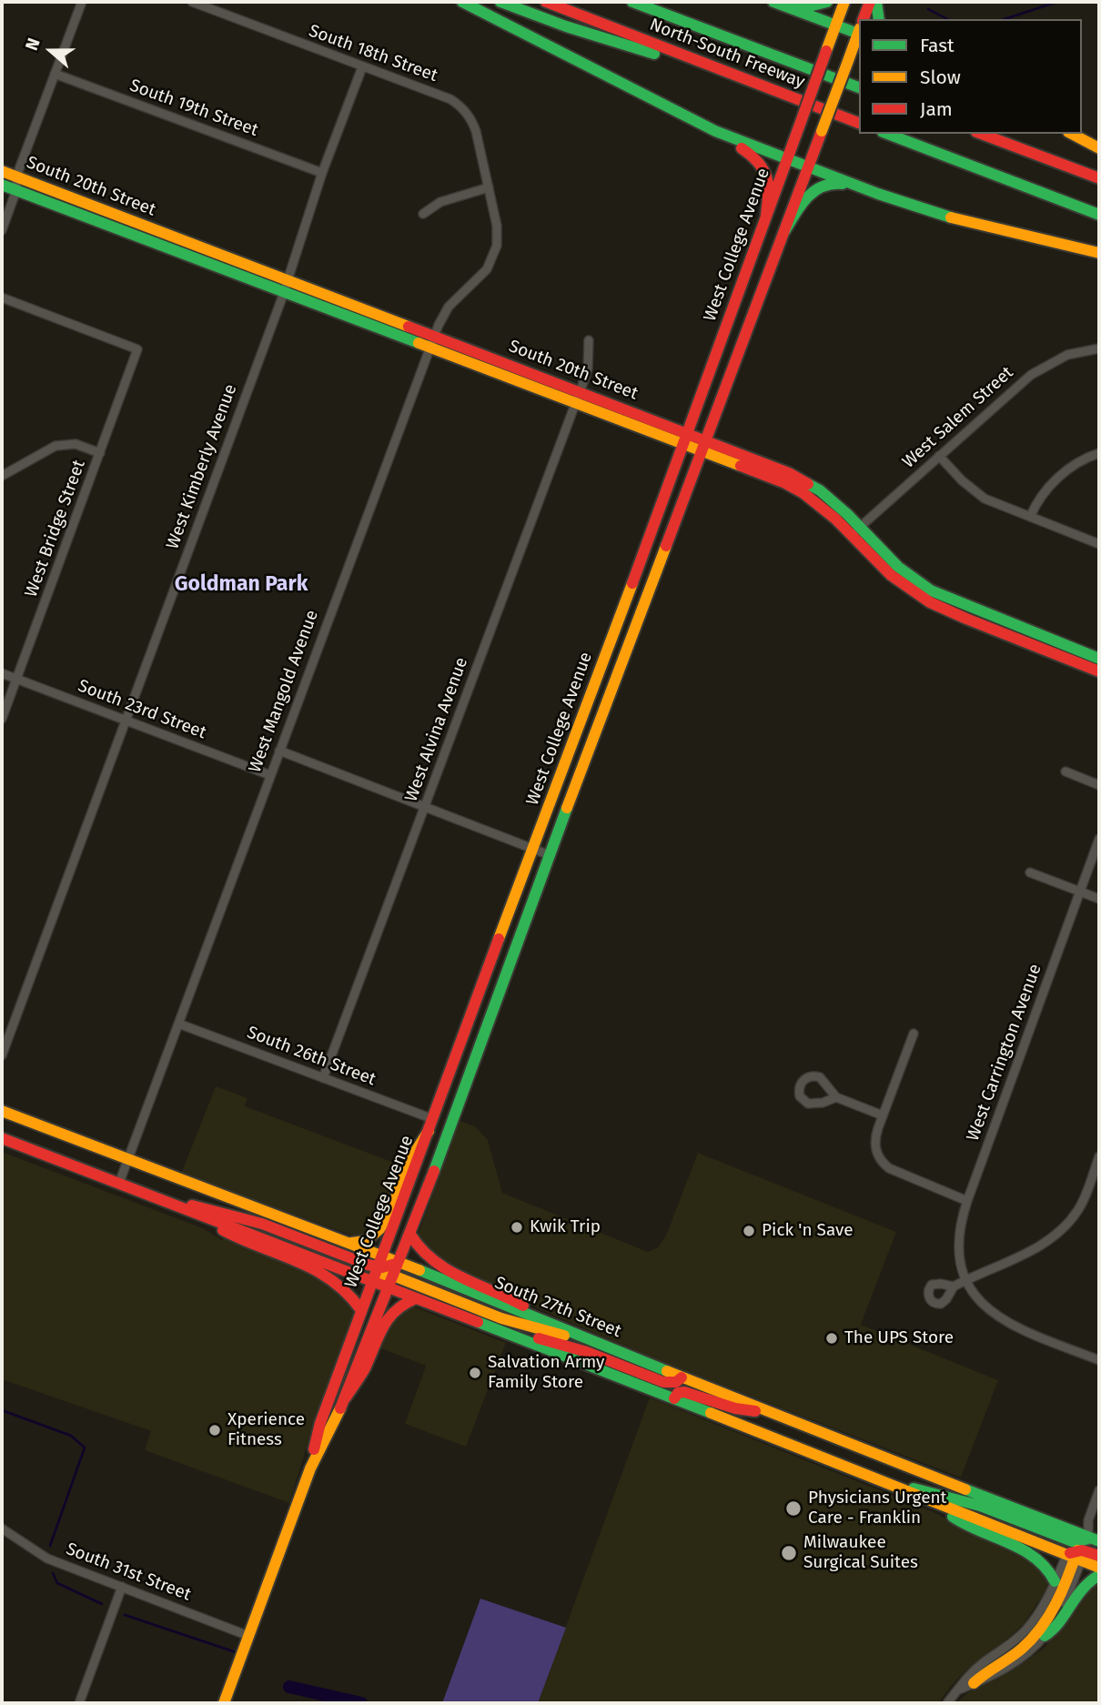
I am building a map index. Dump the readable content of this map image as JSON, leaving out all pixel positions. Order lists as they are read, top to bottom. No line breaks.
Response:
{"streets":{"main road":["North-South Freeway","South 20th Street","West College Avenue","South 27th Street"],"street":["South 18th Street","South 19th Street","West Salem Street","West Kimberly Avenue","West Bridge Street","West Mangold Avenue","South 23rd Street","West Alvina Avenue","West Carrington Avenue","South 26th Street","South 31st Street"]},"crossings":[["South 18th Street","West Kimberly Avenue"],["South 18th Street","West Mangold Avenue"],["South 19th Street","West Kimberly Avenue"],["South 20th Street","West College Avenue"],["South 20th Street","West Salem Street"],["South 20th Street","West Kimberly Avenue"],["South 20th Street","West Mangold Avenue"],["South 20th Street","West Alvina Avenue"],["West College Avenue","South 26th Street"],["West College Avenue","South 27th Street"],["West College Avenue","South 31st Street"],["West Kimberly Avenue","South 23rd Street"],["West Bridge Street","South 23rd Street"],["West Mangold Avenue","South 23rd Street"],["West Mangold Avenue","South 26th Street"],["West Mangold Avenue","South 27th Street"],["West Alvina Avenue","South 26th Street"]],"districts":["Goldman Park"],"places":["Kwik Trip","Pick 'n Save","The UPS Store","Salvation Army Family Store","Xperience Fitness","Physicians Urgent Care - Franklin","Milwaukee Surgical Suites"],"legend":["Fast","Slow","Jam"],"north":"left"}
